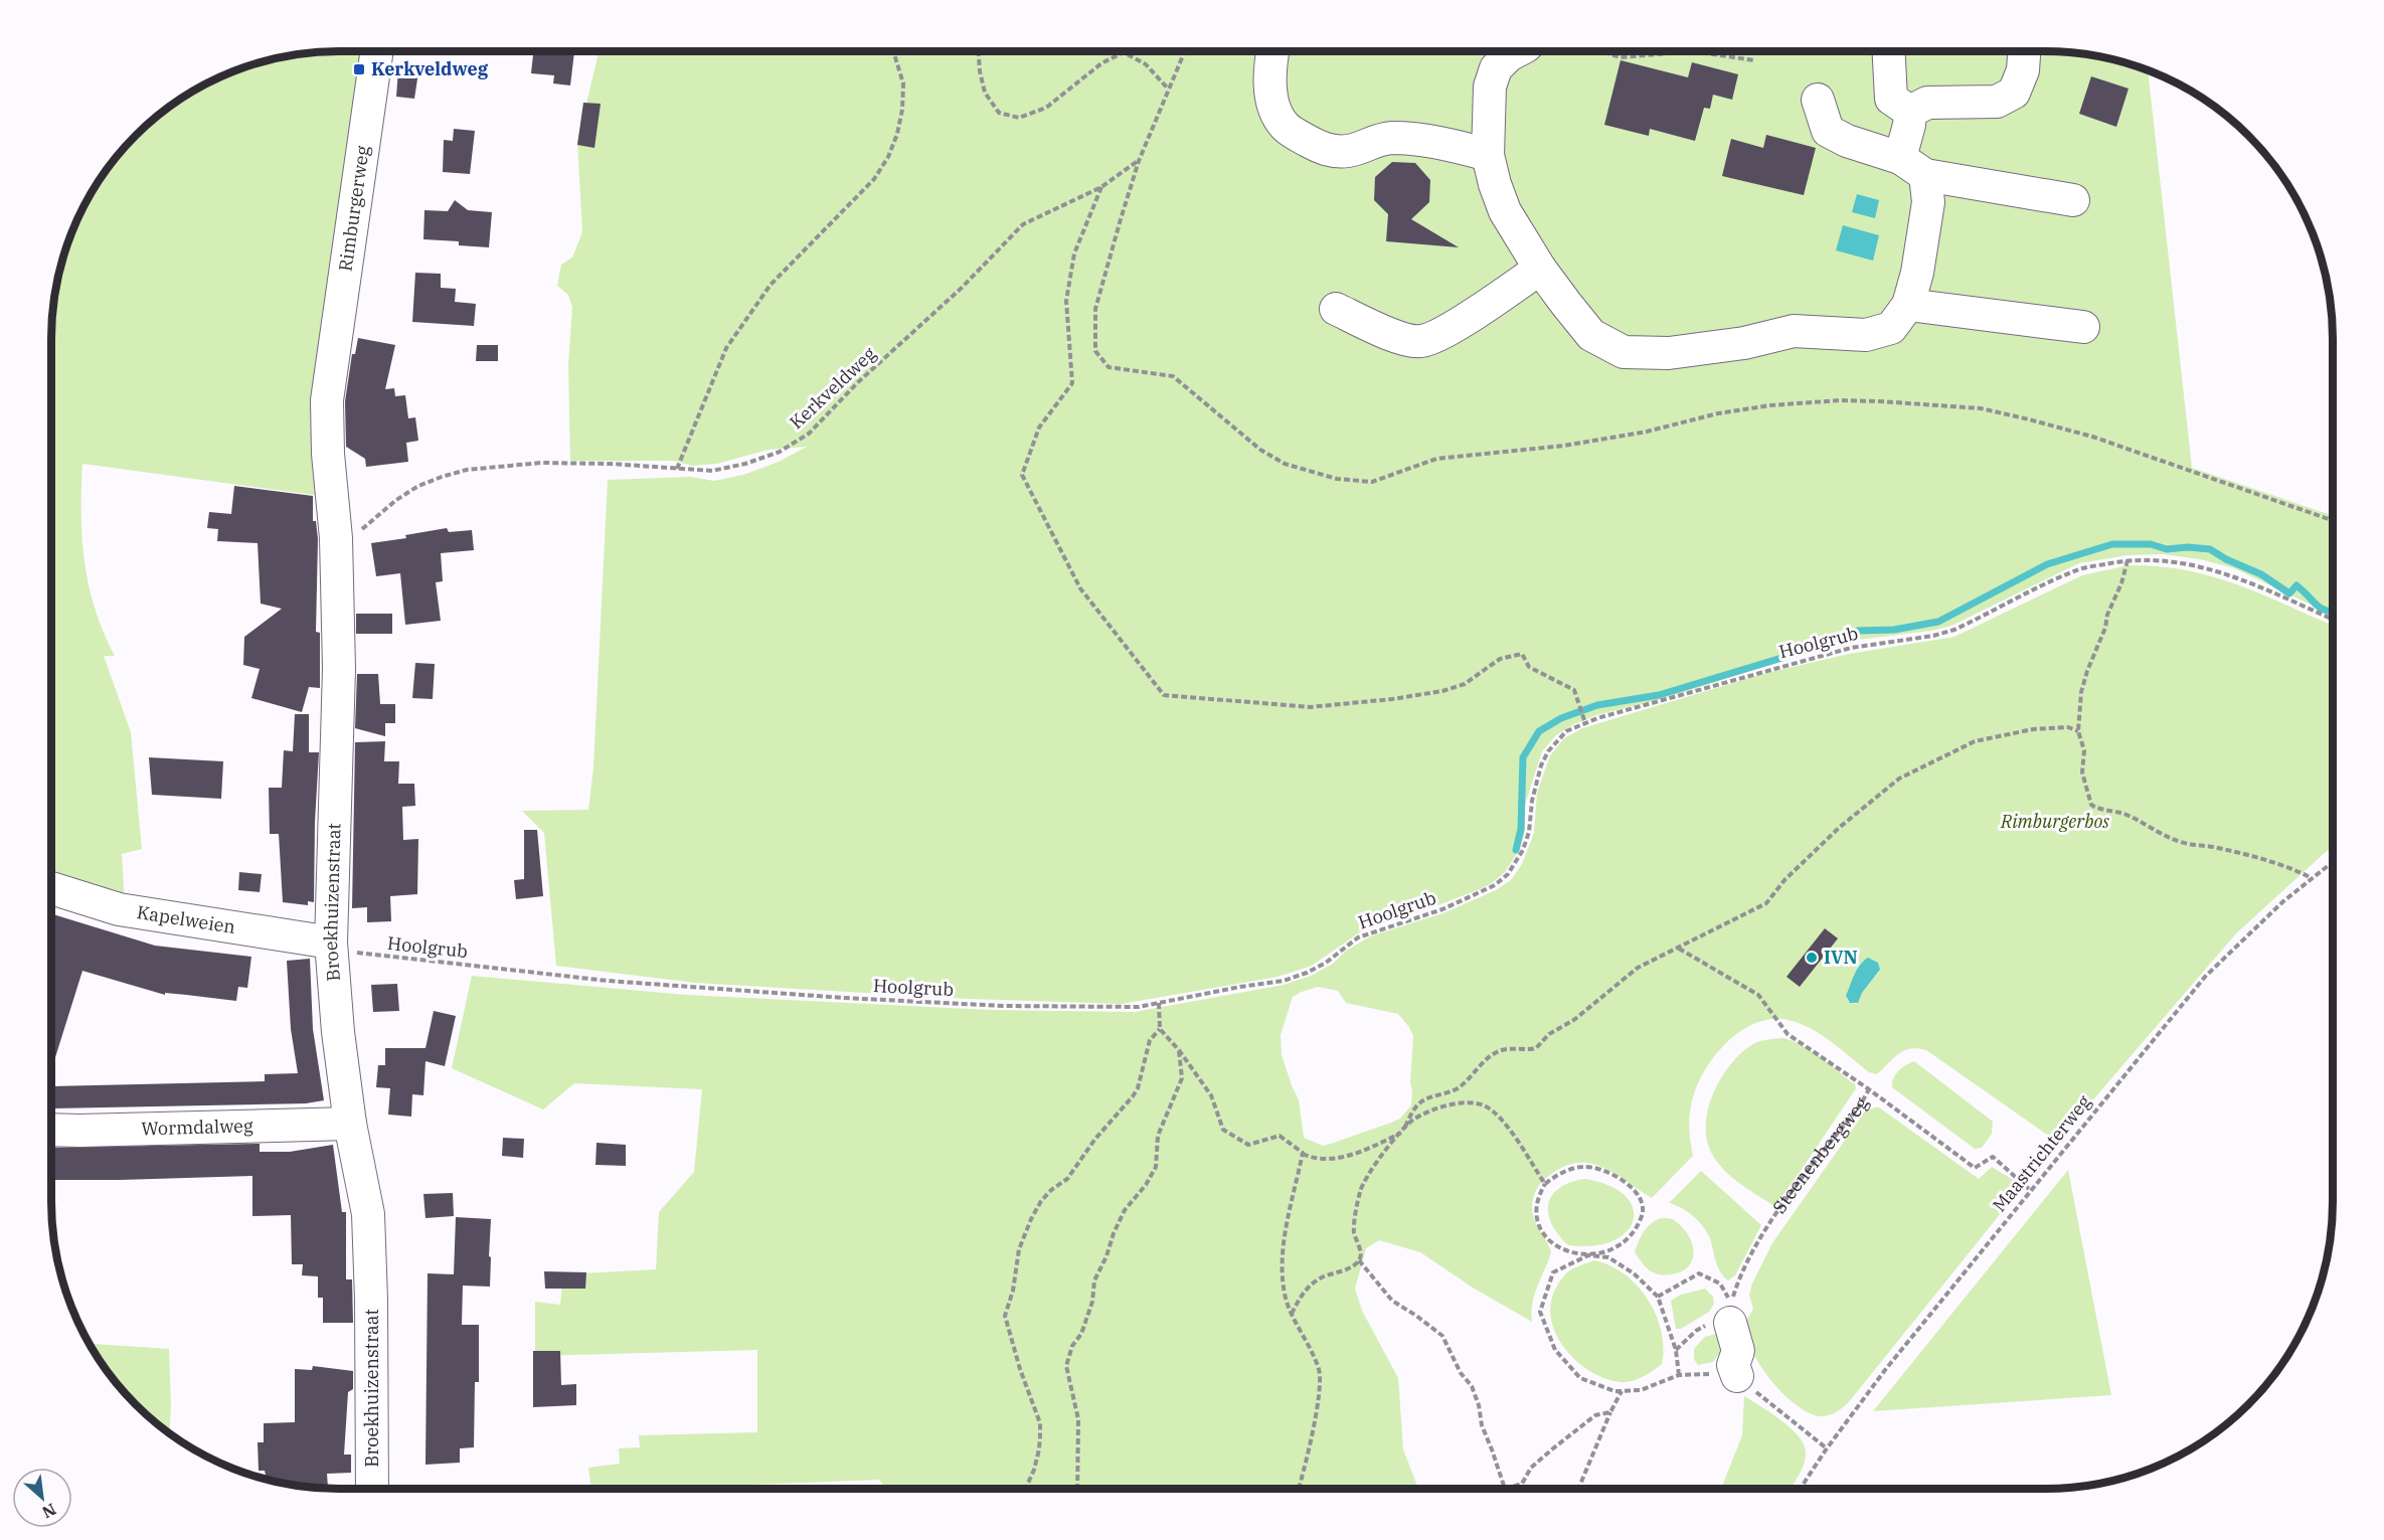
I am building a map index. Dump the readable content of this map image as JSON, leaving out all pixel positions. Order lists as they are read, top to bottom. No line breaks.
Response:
{"streets":{"street":["Rimburgerweg","Broekhuizenstraat","Kapelweien","Wormdalweg"],"path":["Kerkveldweg","Hoolgrub","Maastrichterweg","Steenenbergweg"]},"crossings":[["Rimburgerweg","Broekhuizenstraat"],["Kerkveldweg","Broekhuizenstraat"],["Hoolgrub","Broekhuizenstraat"],["Hoolgrub","Kapelweien"],["Broekhuizenstraat","Kapelweien"],["Broekhuizenstraat","Wormdalweg"],["Maastrichterweg","Steenenbergweg"]],"parks":["Rimburgerbos"],"places":{"transit":["Kerkveldweg"],"other":["IVN"]},"north":"bottom right"}
